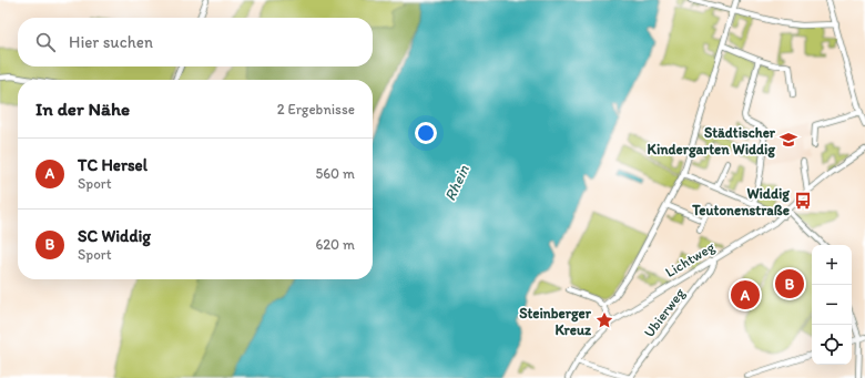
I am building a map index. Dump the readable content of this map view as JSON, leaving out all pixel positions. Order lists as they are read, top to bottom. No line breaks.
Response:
{"streets":{"street":["Lichtweg","Ubierweg"]},"crossings":[["Lichtweg","Ubierweg"]],"water":["Rhein"],"places":{"school or university":["Städtischer Kindergarten Widdig"],"bus stop":["Widdig Teutonenstraße"],"place":["Steinberger Kreuz"]},"page":{"search":"Hier suchen","heading":["In der Nähe","2 Ergebnisse"],"list":[{"mark":"A","name":"TC Hersel","note":"Sport","value":"560 m"},{"mark":"B","name":"SC Widdig","note":"Sport","value":"620 m"}],"map_buttons":["+","−"],"pins":["B","A"]}}
